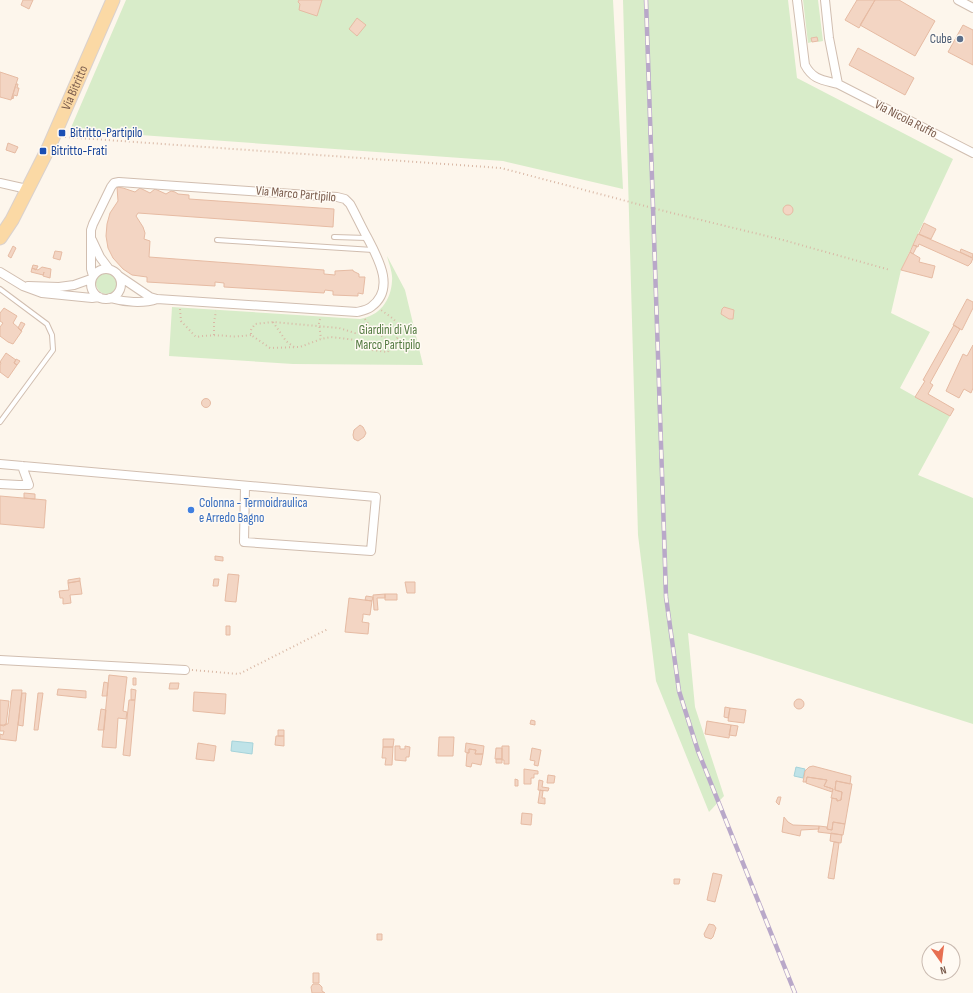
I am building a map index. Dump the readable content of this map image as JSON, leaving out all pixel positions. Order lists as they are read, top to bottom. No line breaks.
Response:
{"streets":{"main road":["Via Bitritto"],"street":["Via Nicola Ruffo","Via Marco Partipilo"]},"parks":["Giardini di Via Marco Partipilo"],"places":{"other":["Cube","Colonna - Termoidraulica e Arredo Bagno"],"transit":["Bitritto-Partipilo","Bitritto-Frati"]},"north":"bottom"}
